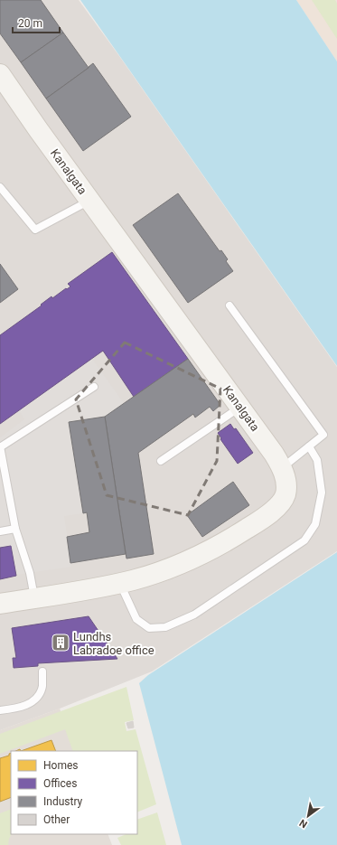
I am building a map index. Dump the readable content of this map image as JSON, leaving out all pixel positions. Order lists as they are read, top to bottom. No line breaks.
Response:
{"streets":{"main road":["Kanalgata"]},"places":{"building":["Lundhs Labradoe office"]},"legend":["Homes","Offices","Industry","Other"],"scale_bar":"20 m","north":"bottom left"}
